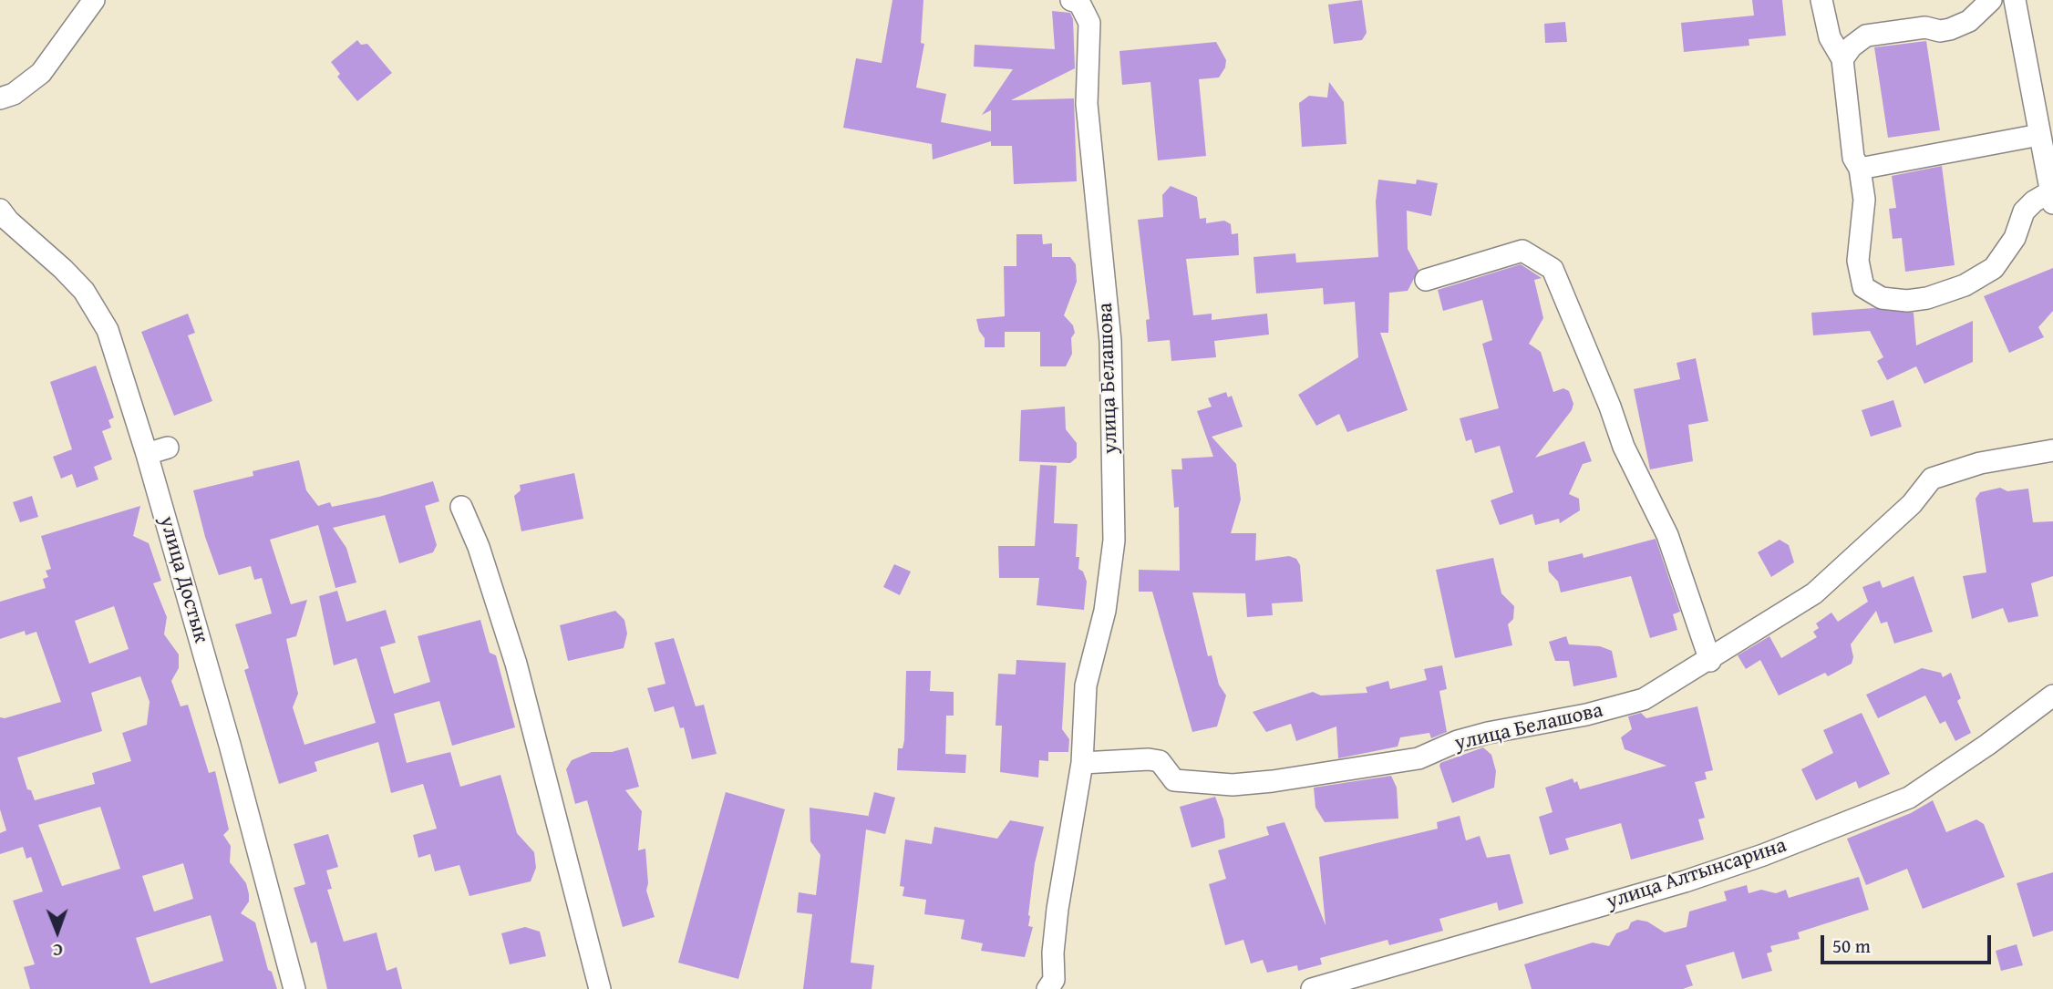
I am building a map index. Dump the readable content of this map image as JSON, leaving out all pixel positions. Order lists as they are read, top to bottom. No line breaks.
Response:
{"streets":{"street":["улица Белашова","улица Достык","улица Алтынсарина"]},"scale_bar":"50 m","north":"bottom"}
